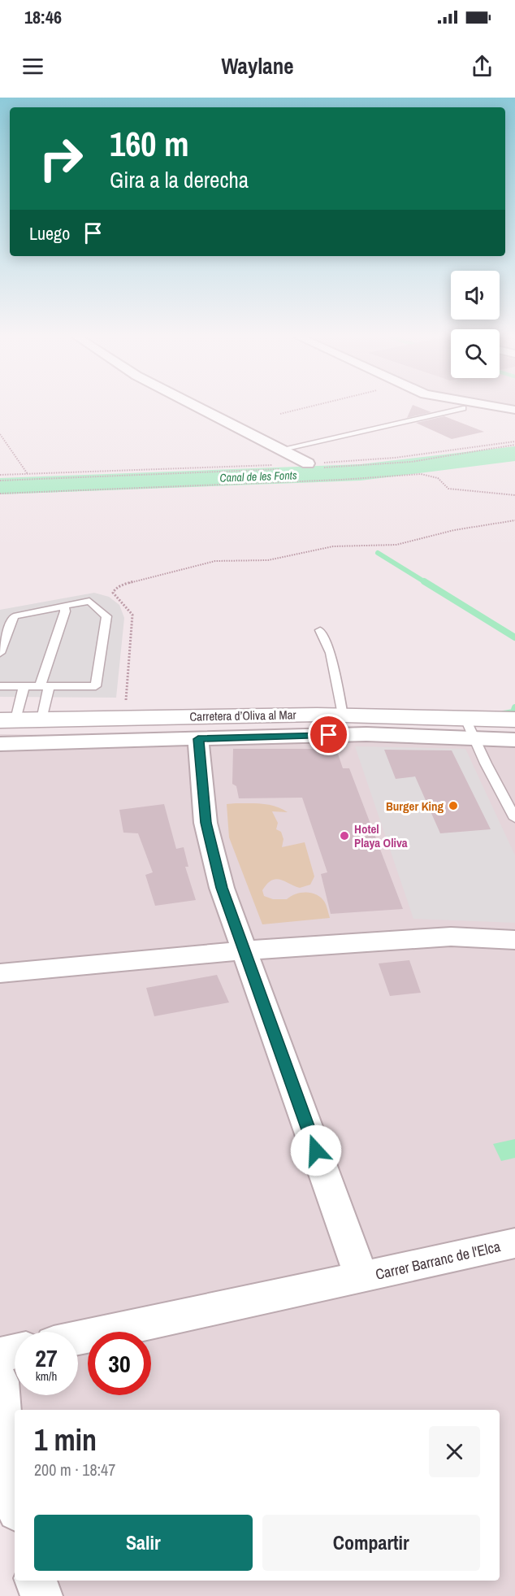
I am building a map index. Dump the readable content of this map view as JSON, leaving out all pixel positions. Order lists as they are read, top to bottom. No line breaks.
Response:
{"streets":{"street":["Carretera d’Oliva al Mar","Carrer Barranc de l'Elca"]},"water":["Canal de les Fonts"],"places":["Burger King","Hotel Playa Oliva"],"page":{"status":"18:46","header":"Waylane","turn":["160 m","Gira a la derecha"],"then":"Luego","speed":"27 km/h","limit":"30","heading":["1 min","200 m · 18:47"],"buttons":["Salir","Compartir"]}}
